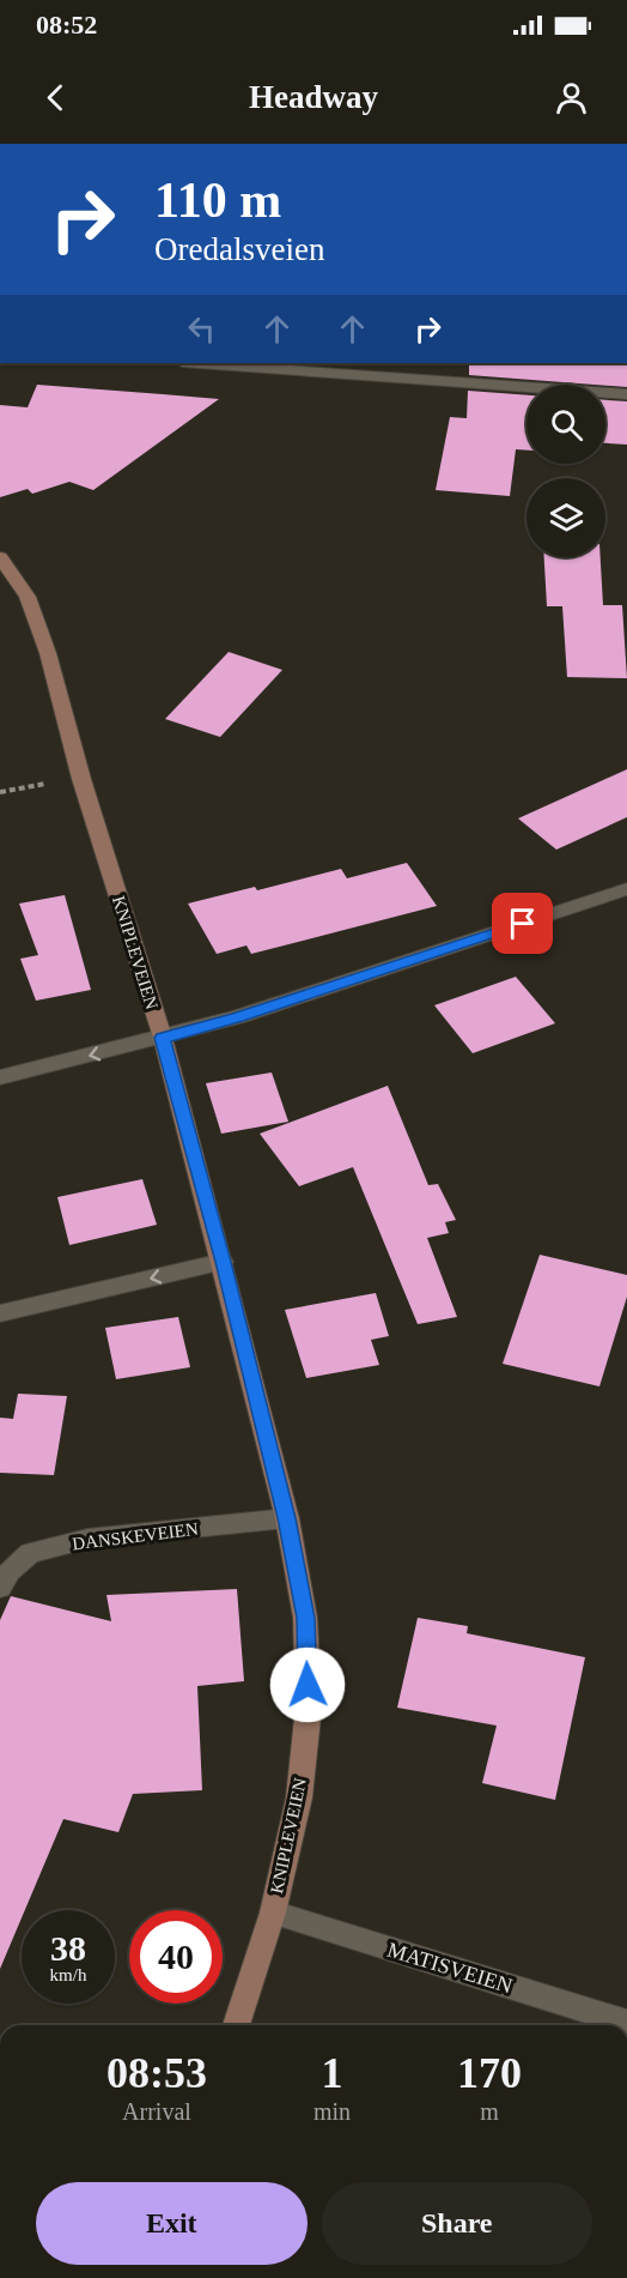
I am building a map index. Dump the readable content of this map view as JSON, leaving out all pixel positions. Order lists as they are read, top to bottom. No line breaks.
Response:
{"streets":{"street":["KNIPLEVEIEN","DANSKEVEIEN","MATISVEIEN"]},"crossings":[["KNIPLEVEIEN","DANSKEVEIEN"],["KNIPLEVEIEN","MATISVEIEN"]],"page":{"status":"08:52","header":"Headway","turn":["110 m","Oredalsveien"],"speed":"38 km/h","limit":"40","eta":["08:53","Arrival","1","min","170","m"],"buttons":["Exit","Share"]}}
